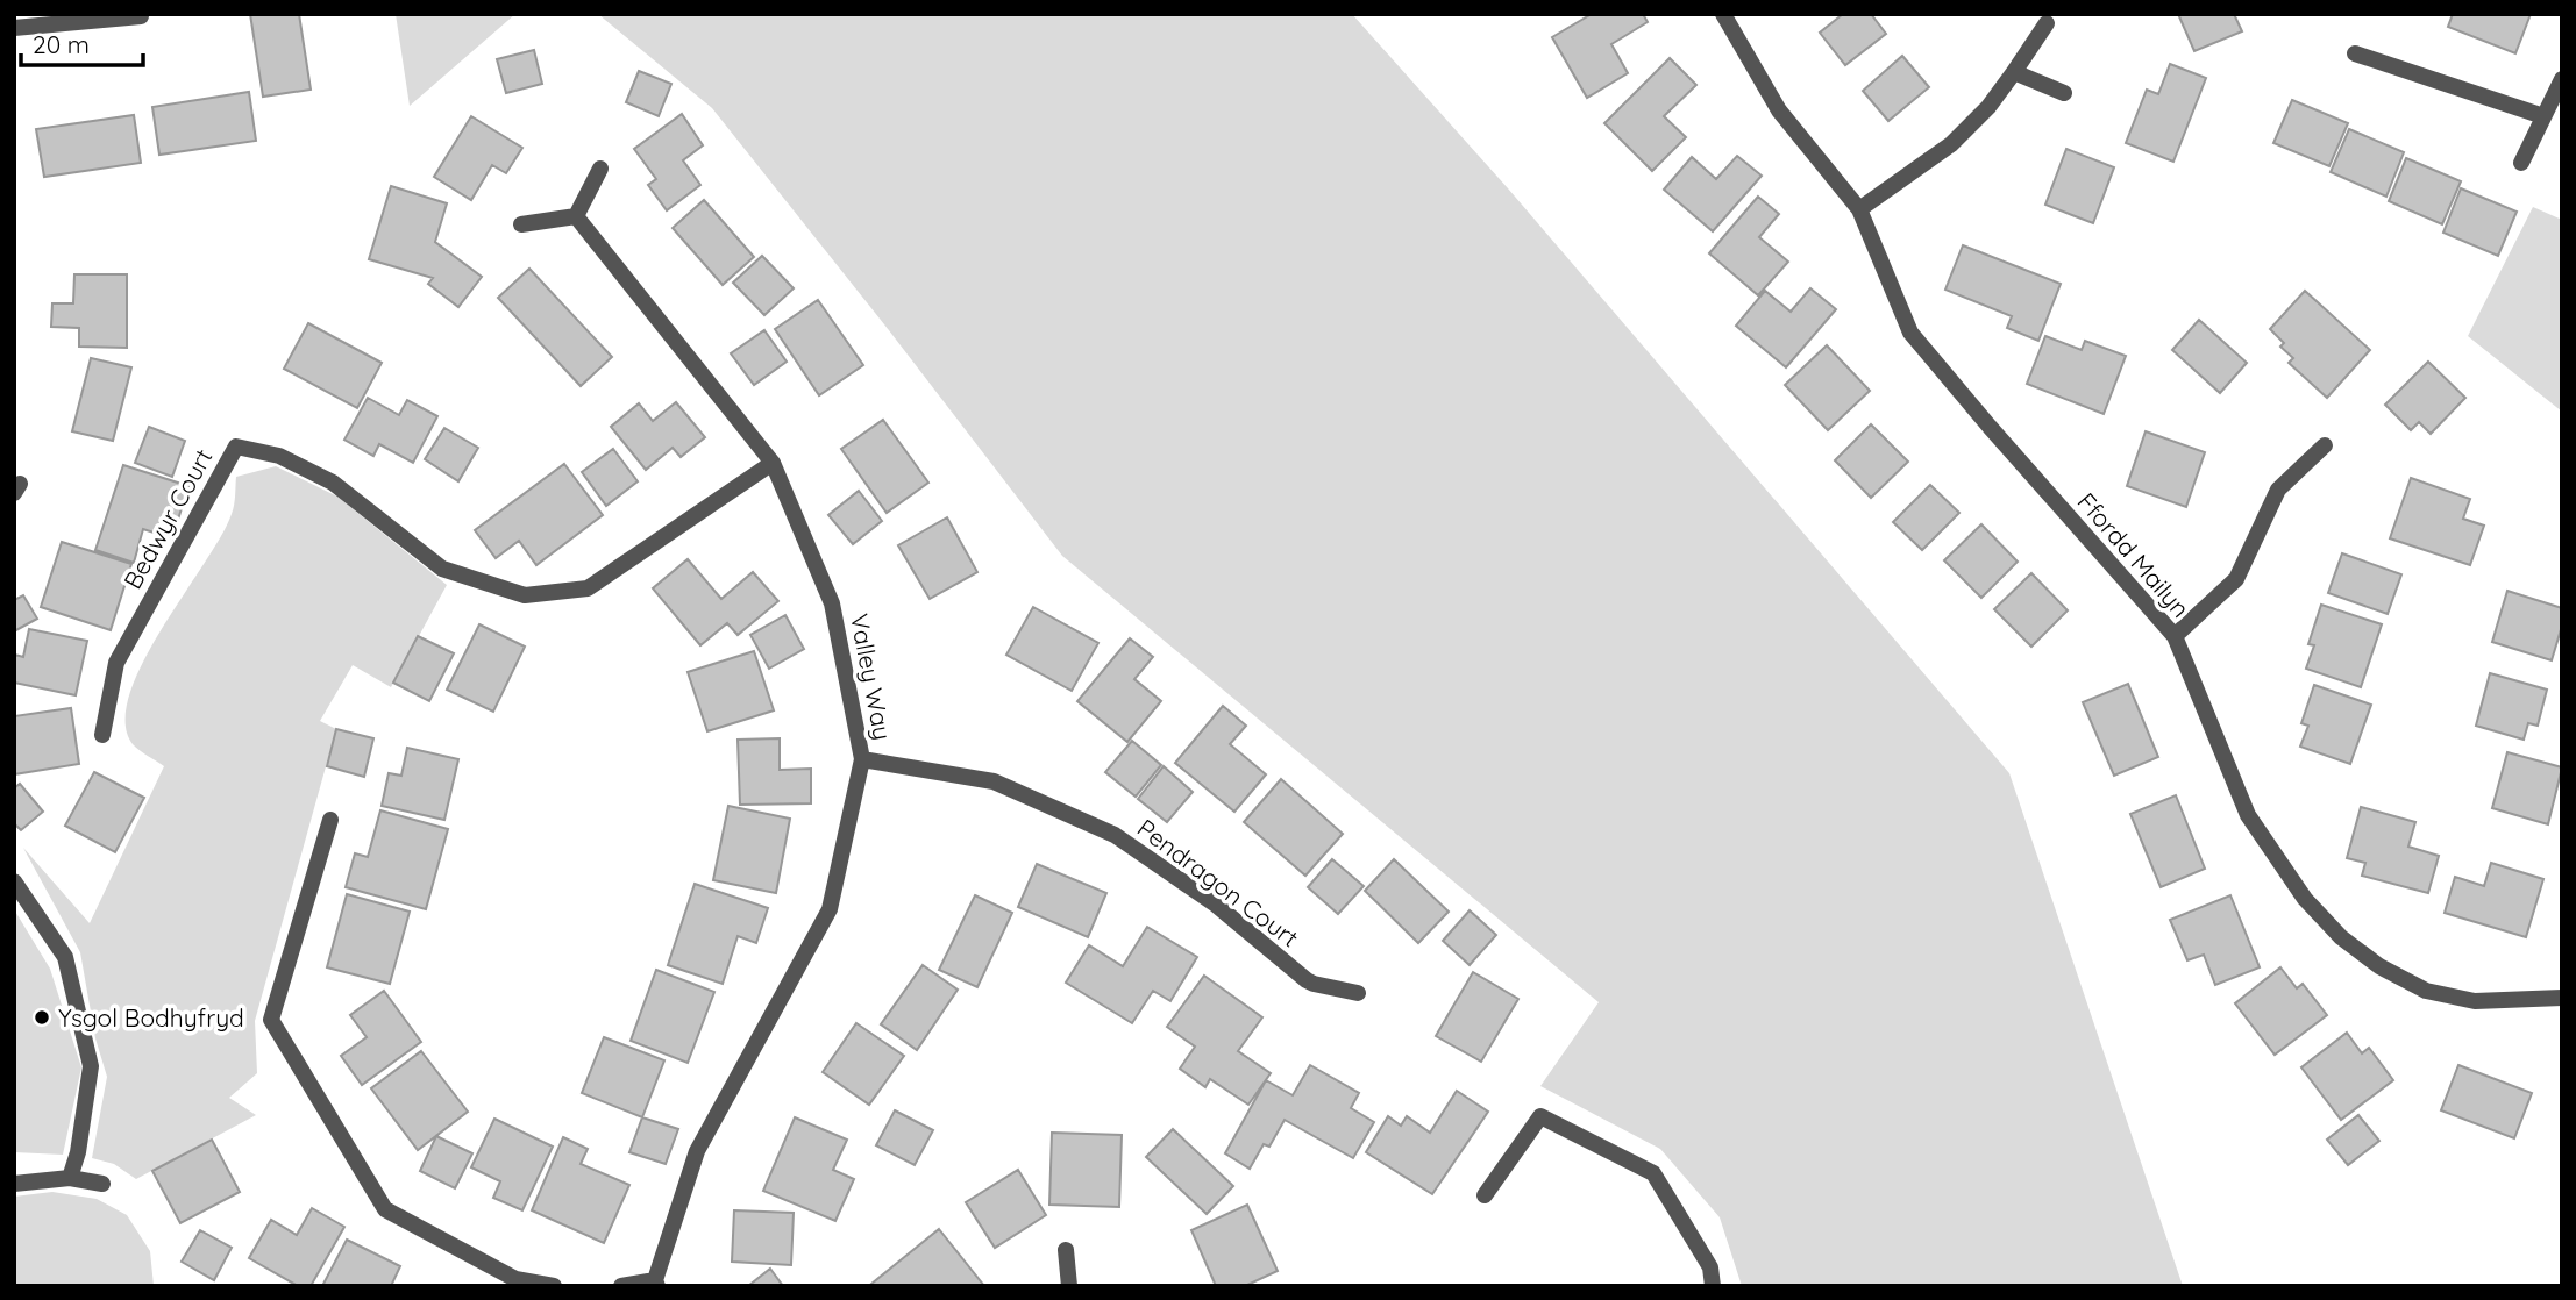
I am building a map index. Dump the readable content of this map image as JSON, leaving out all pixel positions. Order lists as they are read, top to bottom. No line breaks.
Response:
{"streets":{"street":["Bedwyr Court","Ffordd Mailyn","Valley Way","Pendragon Court"]},"crossings":[["Bedwyr Court","Valley Way"],["Valley Way","Pendragon Court"]],"places":["Ysgol Bodhyfryd"],"scale_bar":"20 m"}
